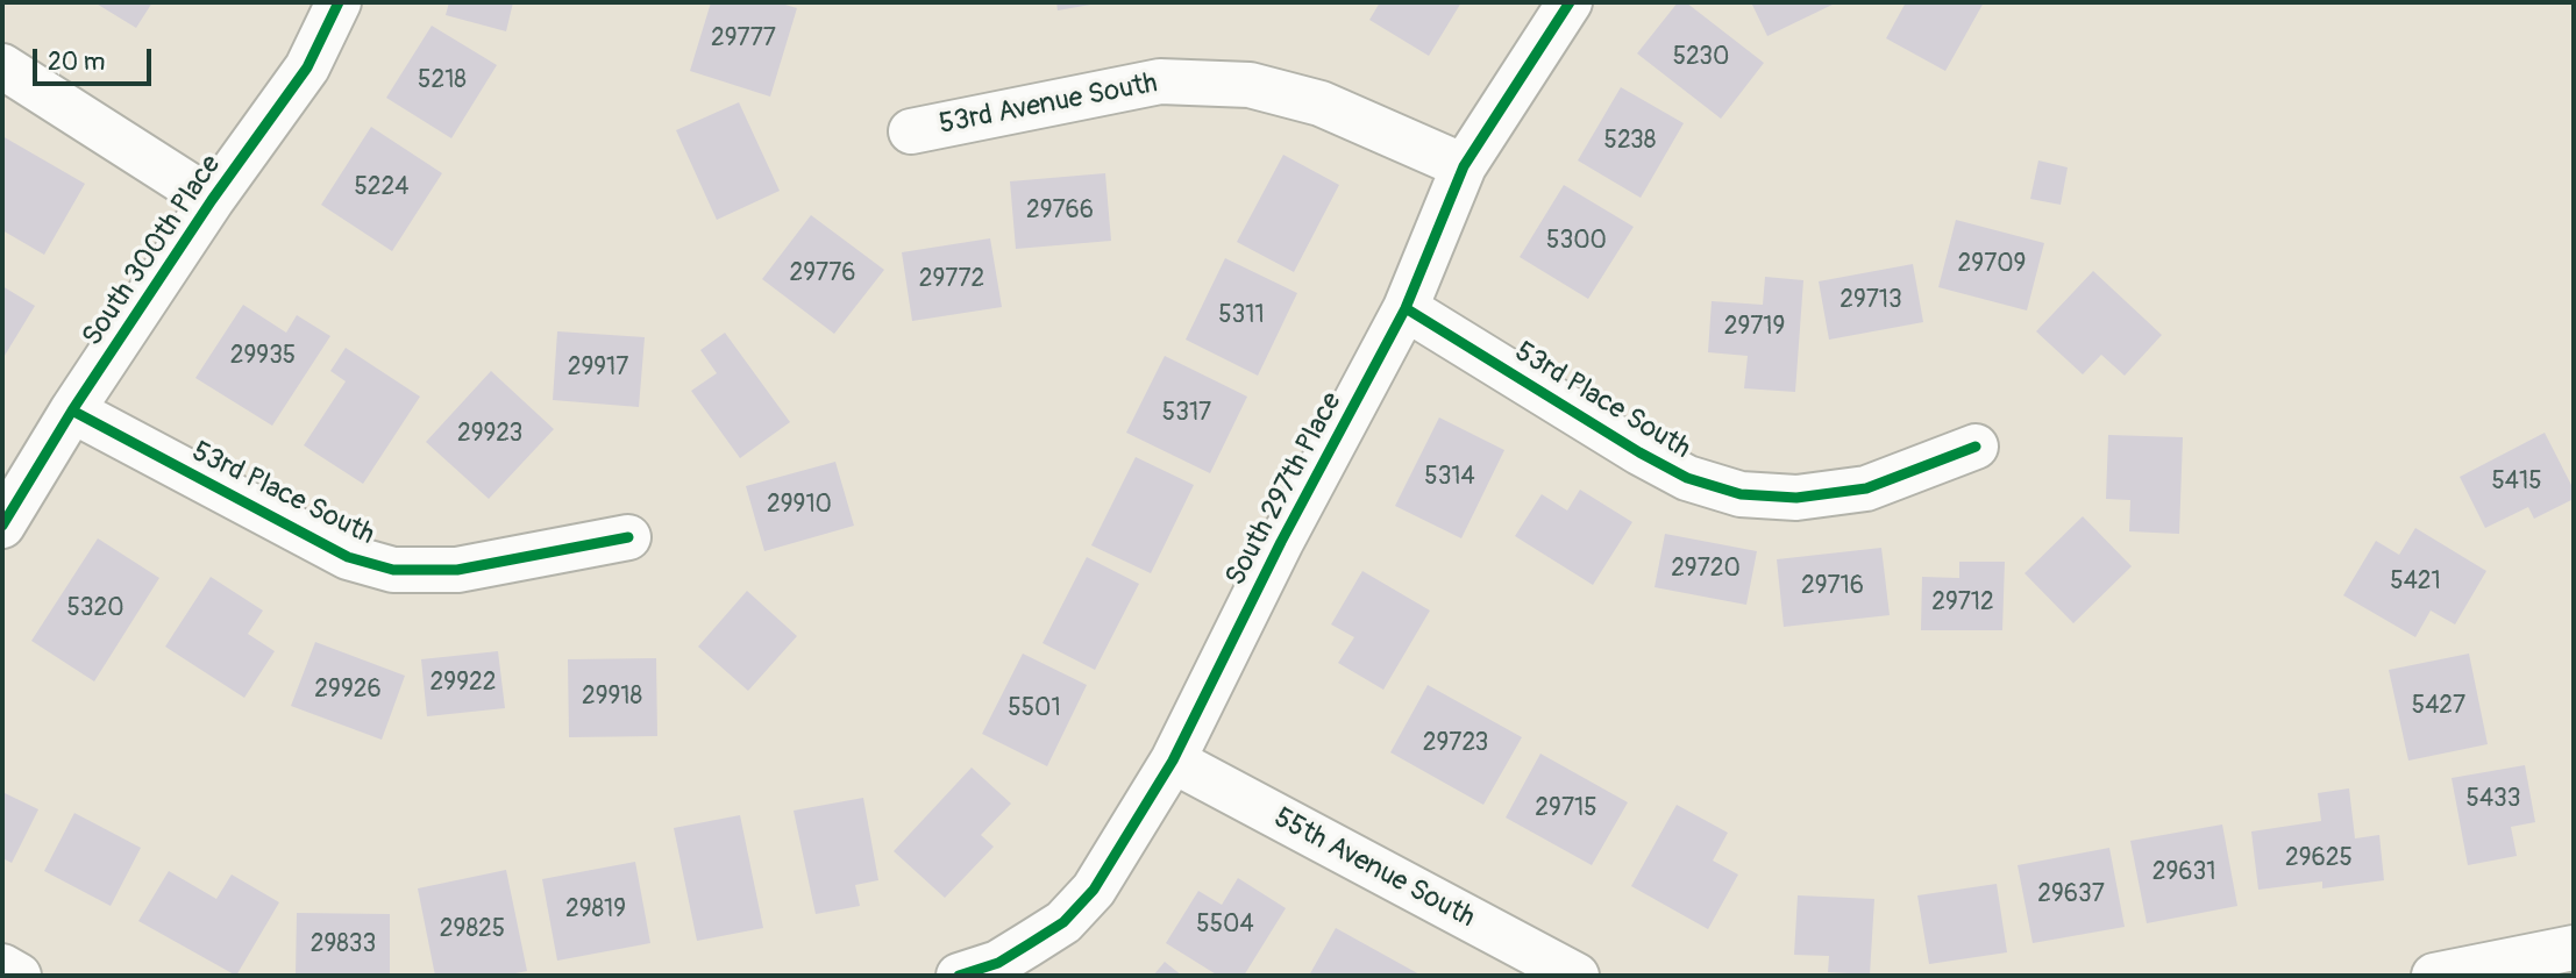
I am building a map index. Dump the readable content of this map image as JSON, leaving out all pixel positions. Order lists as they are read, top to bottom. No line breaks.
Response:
{"streets":{"street":["53rd Avenue South","South 300th Place","53rd Place South","South 297th Place","55th Avenue South"]},"crossings":[["53rd Avenue South","South 297th Place"],["South 300th Place","53rd Place South"],["53rd Place South","South 297th Place"],["South 297th Place","55th Avenue South"]],"house_numbers":["29777","5230","5218","5238","5224","29766","5300","29709","29776","29772","29713","5311","29719","29935","29917","5317","29923","5314","5415","29910","29720","5421","29716","29712","5320","29922","29926","29918","5427","5501","29723","5433","29715","29625","29631","29637","29819","5504","29825","29833"],"scale_bar":"20 m"}
